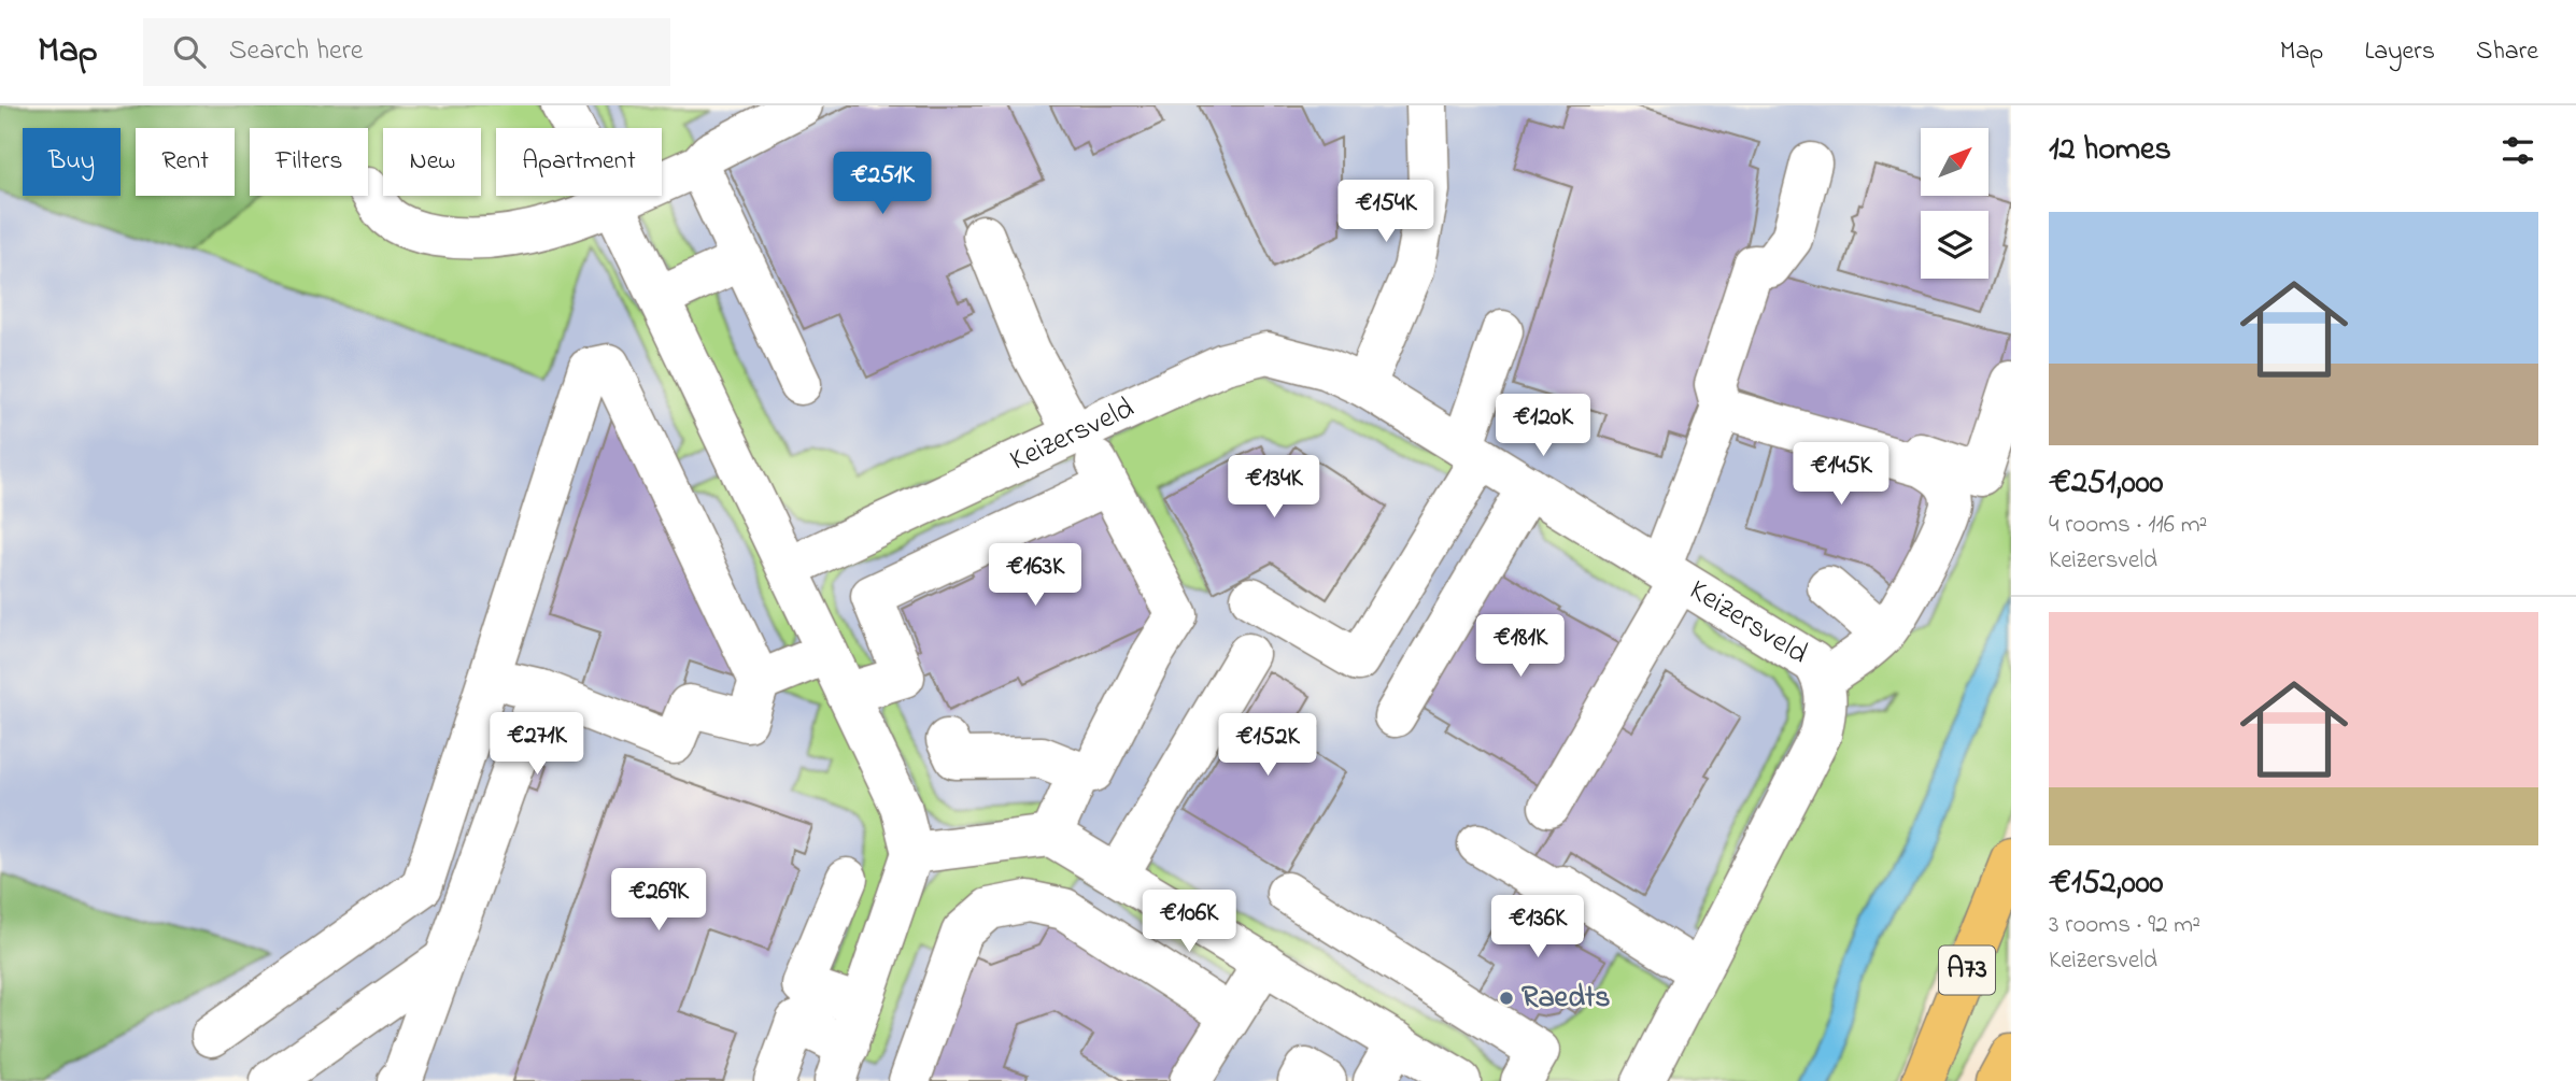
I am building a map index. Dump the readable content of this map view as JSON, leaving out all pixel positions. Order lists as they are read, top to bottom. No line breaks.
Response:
{"streets":{"highway":["A73"],"street":["Keizersveld"]},"places":["Raedts"],"north":"top right","page":{"header":"Map","search":"Search here","nav":["Map","Layers","Share"],"heading":"12 homes","chip":["Buy","Rent","Filters","New","Apartment"],"price":["€251K","€154K","€120K","€145K","€134K","€163K","€181K","€271K","€152K","€269K","€106K","€136K"],"list":[{"name":"€251,000","note":"4 rooms · 116 m² · Keizersveld"},{"name":"€152,000","note":"3 rooms · 92 m² · Keizersveld"}]}}
